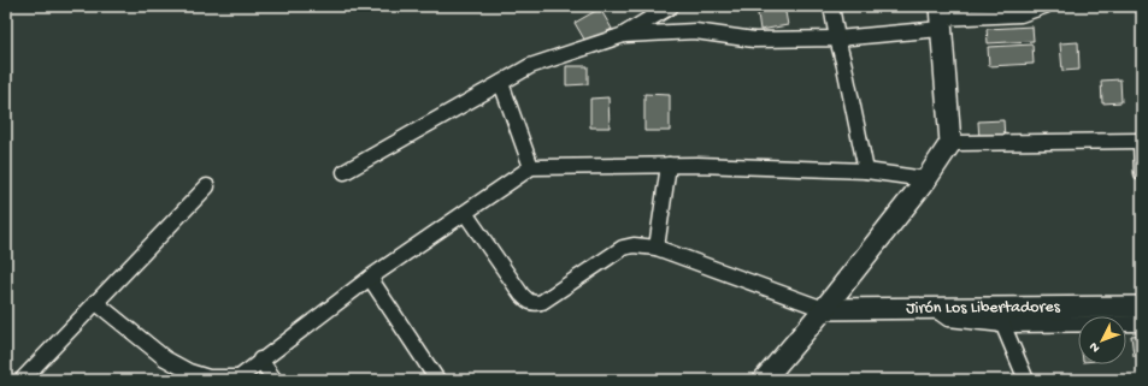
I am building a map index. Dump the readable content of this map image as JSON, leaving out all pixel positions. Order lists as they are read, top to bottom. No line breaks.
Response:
{"streets":{"street":["Jirón Los Libertadores"]},"north":"bottom left"}
